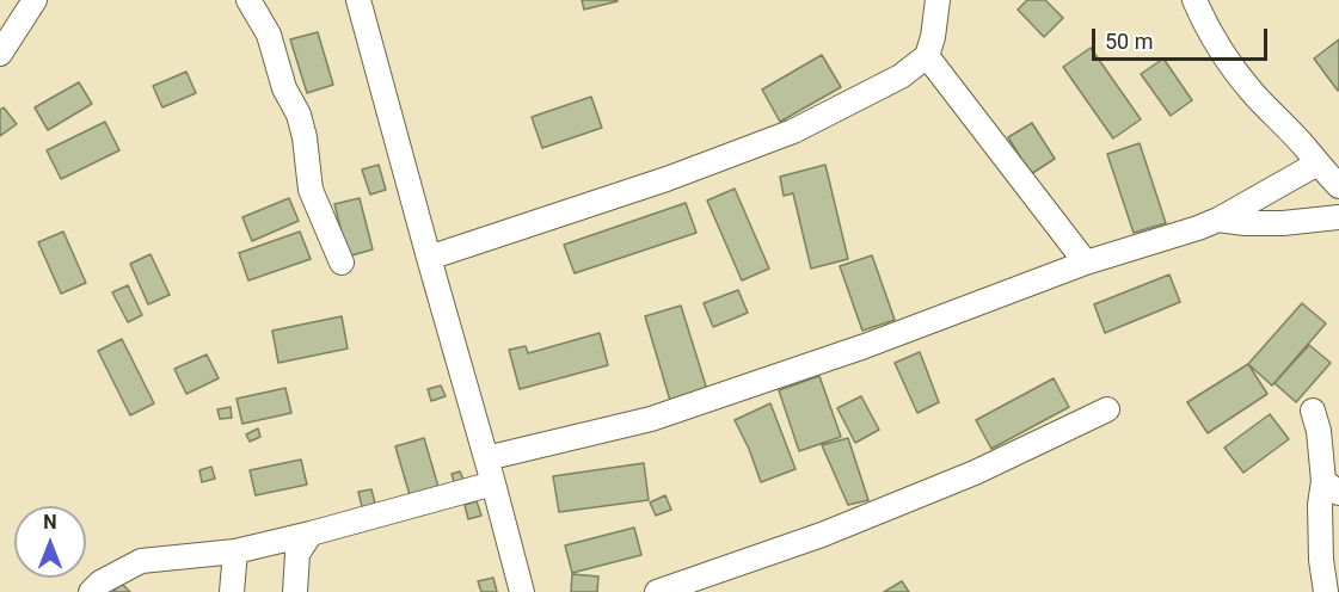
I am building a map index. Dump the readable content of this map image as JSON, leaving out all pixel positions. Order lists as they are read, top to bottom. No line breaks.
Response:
{"scale_bar":"50 m","north":"top"}
